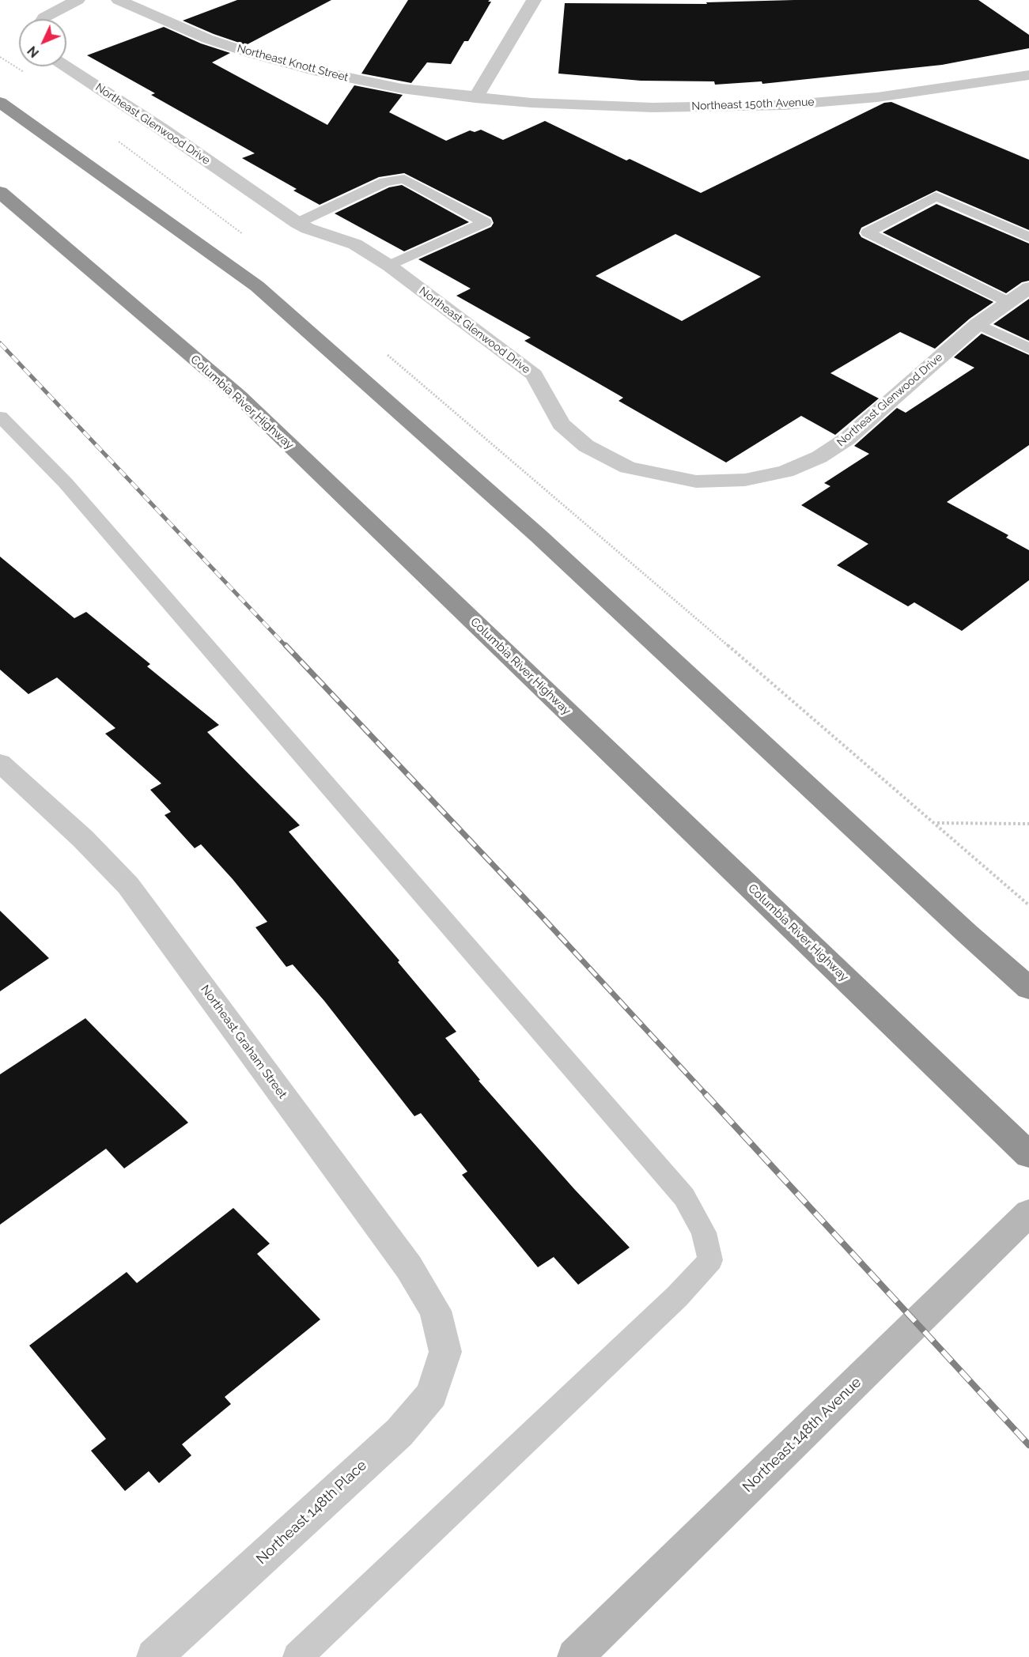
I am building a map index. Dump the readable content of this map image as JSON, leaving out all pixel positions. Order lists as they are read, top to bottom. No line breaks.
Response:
{"streets":{"highway":["Columbia River Highway"],"main road":["Northeast 148th Avenue"],"street":["Northeast Knott Street","Northeast 150th Avenue","Northeast Glenwood Drive","Northeast Graham Street","Northeast 148th Place"]},"crossings":[["Northeast Knott Street","Northeast 150th Avenue"],["Northeast Graham Street","Northeast 148th Place"]],"north":"bottom left"}
